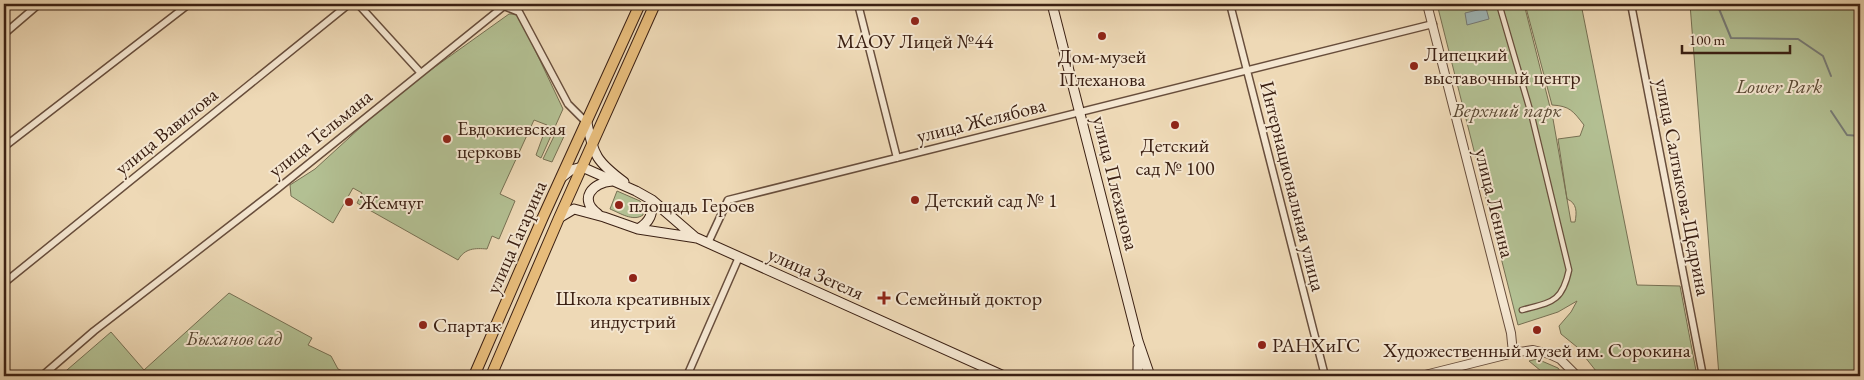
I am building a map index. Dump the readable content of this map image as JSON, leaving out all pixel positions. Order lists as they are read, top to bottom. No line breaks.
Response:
{"streets":{"main road":["улица Плеханова","улица Гагарина","улица Зегеля"],"street":["улица Желябова","улица Вавилова","улица Тельмана","Интернациональная улица","улица Салтыкова-Щедрина","улица Ленина"]},"crossings":[["улица Желябова","улица Плеханова"],["улица Желябова","Интернациональная улица"],["улица Желябова","улица Ленина"],["улица Желябова","улица Зегеля"],["улица Тельмана","улица Гагарина"]],"parks":["Lower Park","Верхний парк","Быханов сад"],"places":{"other":["МАОУ Лицей №44","Дом-музей Плеханова","Липецкий выставочный центр","Детский сад № 100","Евдокиевская церковь","Детский сад № 1","Жемчуг","площадь Героев","Школа креативных индустрий","Спартак","Художественный музей им. Сорокина","РАНХиГС"],"health":["Семейный доктор"]},"scale_bar":"100 m"}
